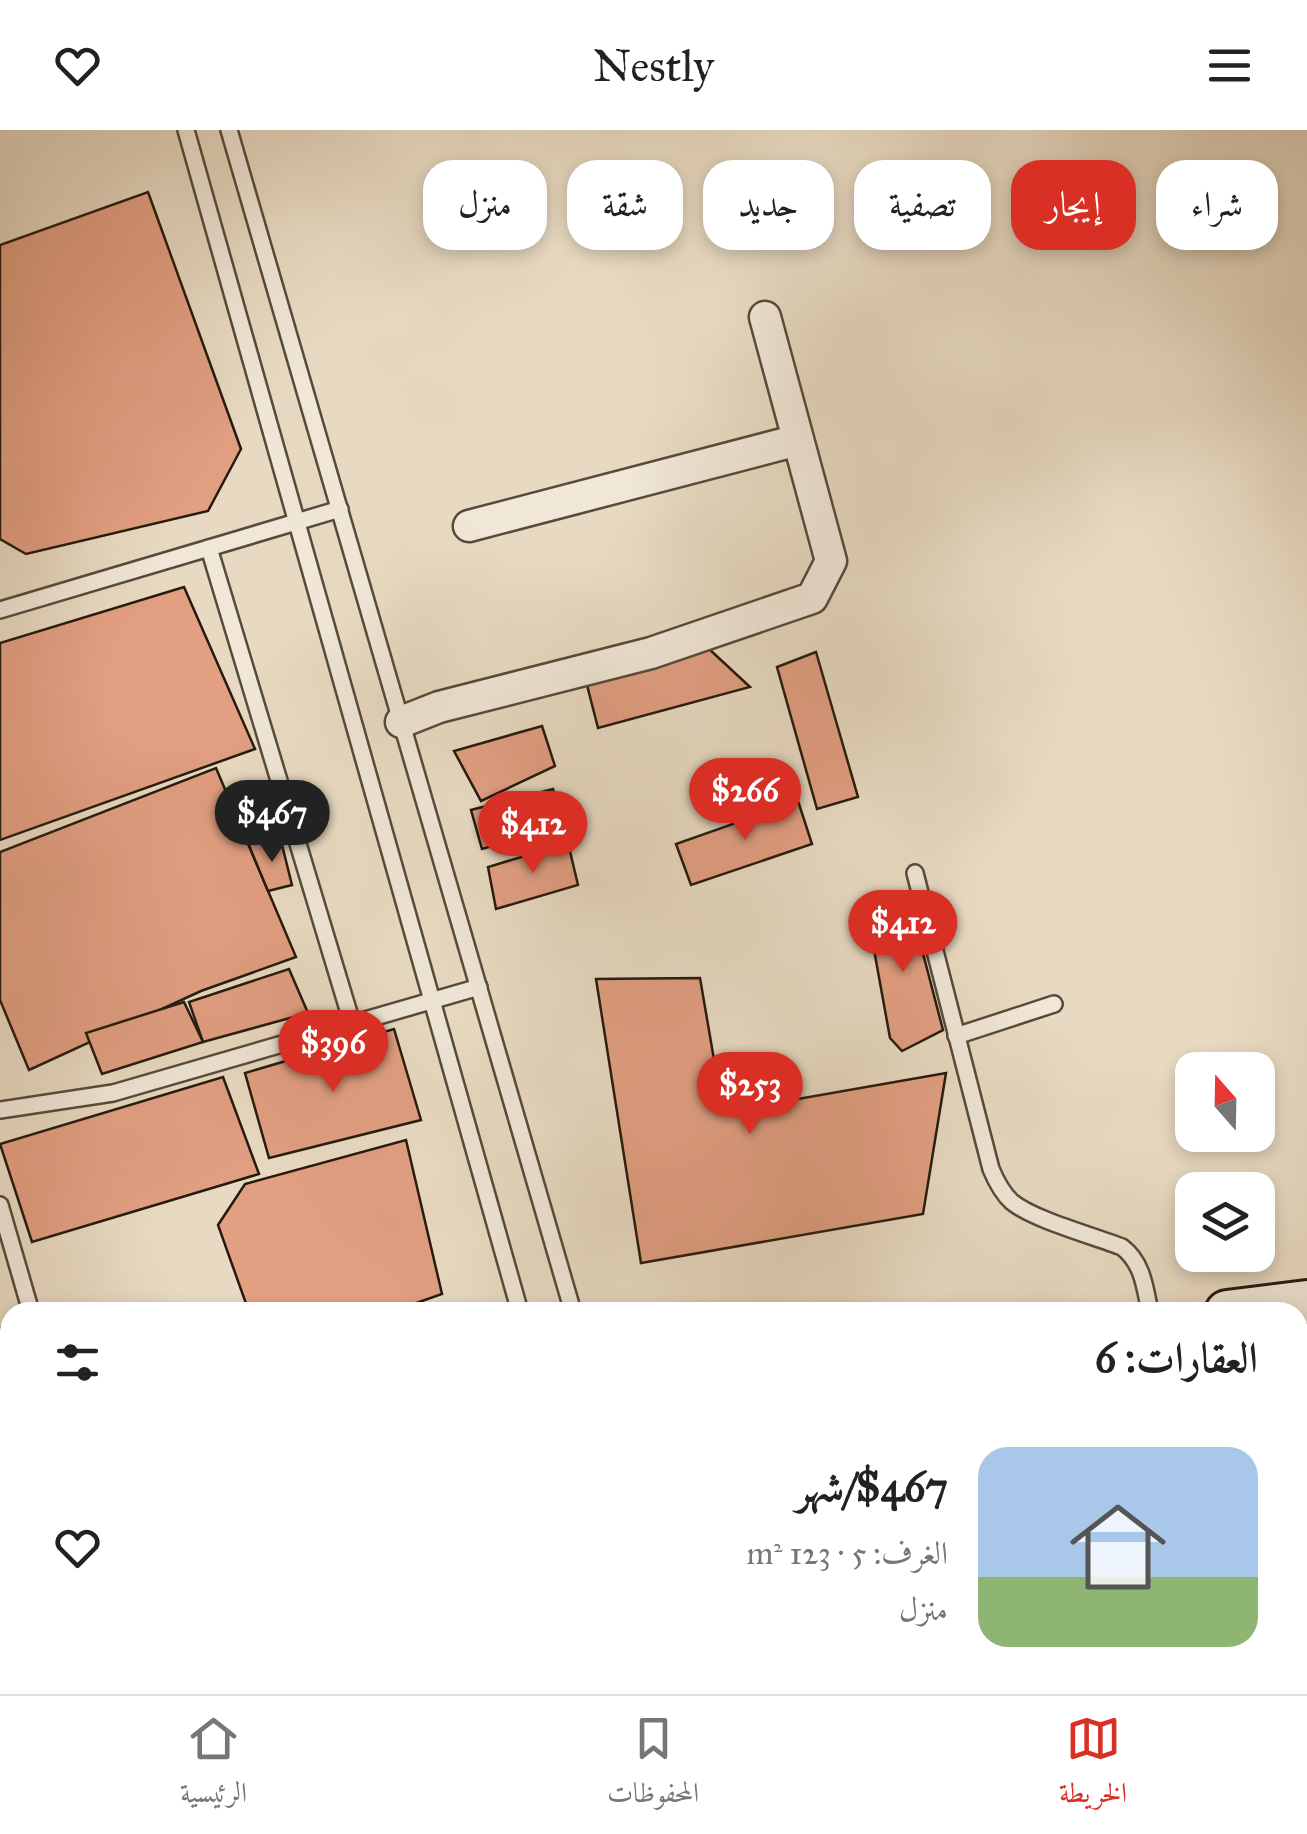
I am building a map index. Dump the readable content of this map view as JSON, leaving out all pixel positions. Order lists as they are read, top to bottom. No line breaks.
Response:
{"north":"top","page":{"header":"Nestly","chip":["شراء","إيجار","تصفية","جديد","شقة","منزل"],"price":["$266","$467","$412","$412","$396","$253"],"heading":"العقارات: 6","list":[{"name":"$467/شهر","note":"الغرف: 5 · 123 m² · منزل"}],"tabs":["الخريطة","المحفوظات","الرئيسية"]}}
